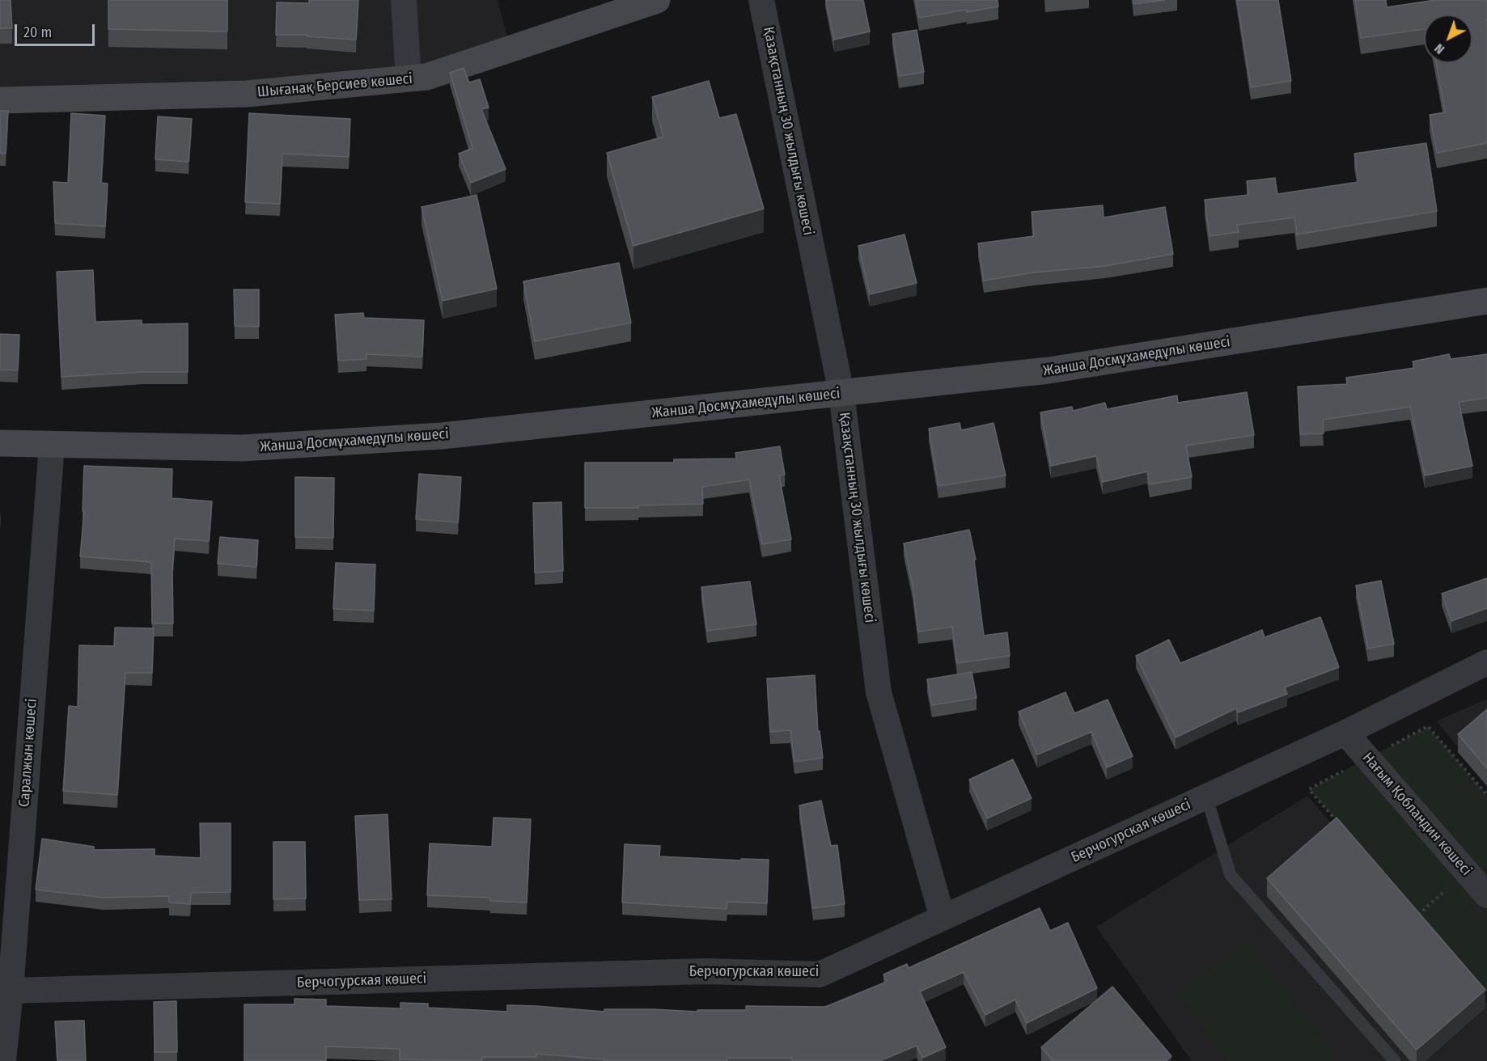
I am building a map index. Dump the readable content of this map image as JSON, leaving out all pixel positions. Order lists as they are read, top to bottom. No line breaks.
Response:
{"streets":{"street":["Шығанақ Берсиев көшесі","Қазақстанның 30 жылдығы көшесі","Жанша Досмұхамедұлы көшесі","Саралжын көшесі","Нағым Қобландин көшесі","Берчогурская көшесі"]},"crossings":[["Қазақстанның 30 жылдығы көшесі","Жанша Досмұхамедұлы көшесі"],["Қазақстанның 30 жылдығы көшесі","Берчогурская көшесі"],["Жанша Досмұхамедұлы көшесі","Саралжын көшесі"],["Саралжын көшесі","Берчогурская көшесі"],["Нағым Қобландин көшесі","Берчогурская көшесі"]],"scale_bar":"20 m","north":"bottom left"}
